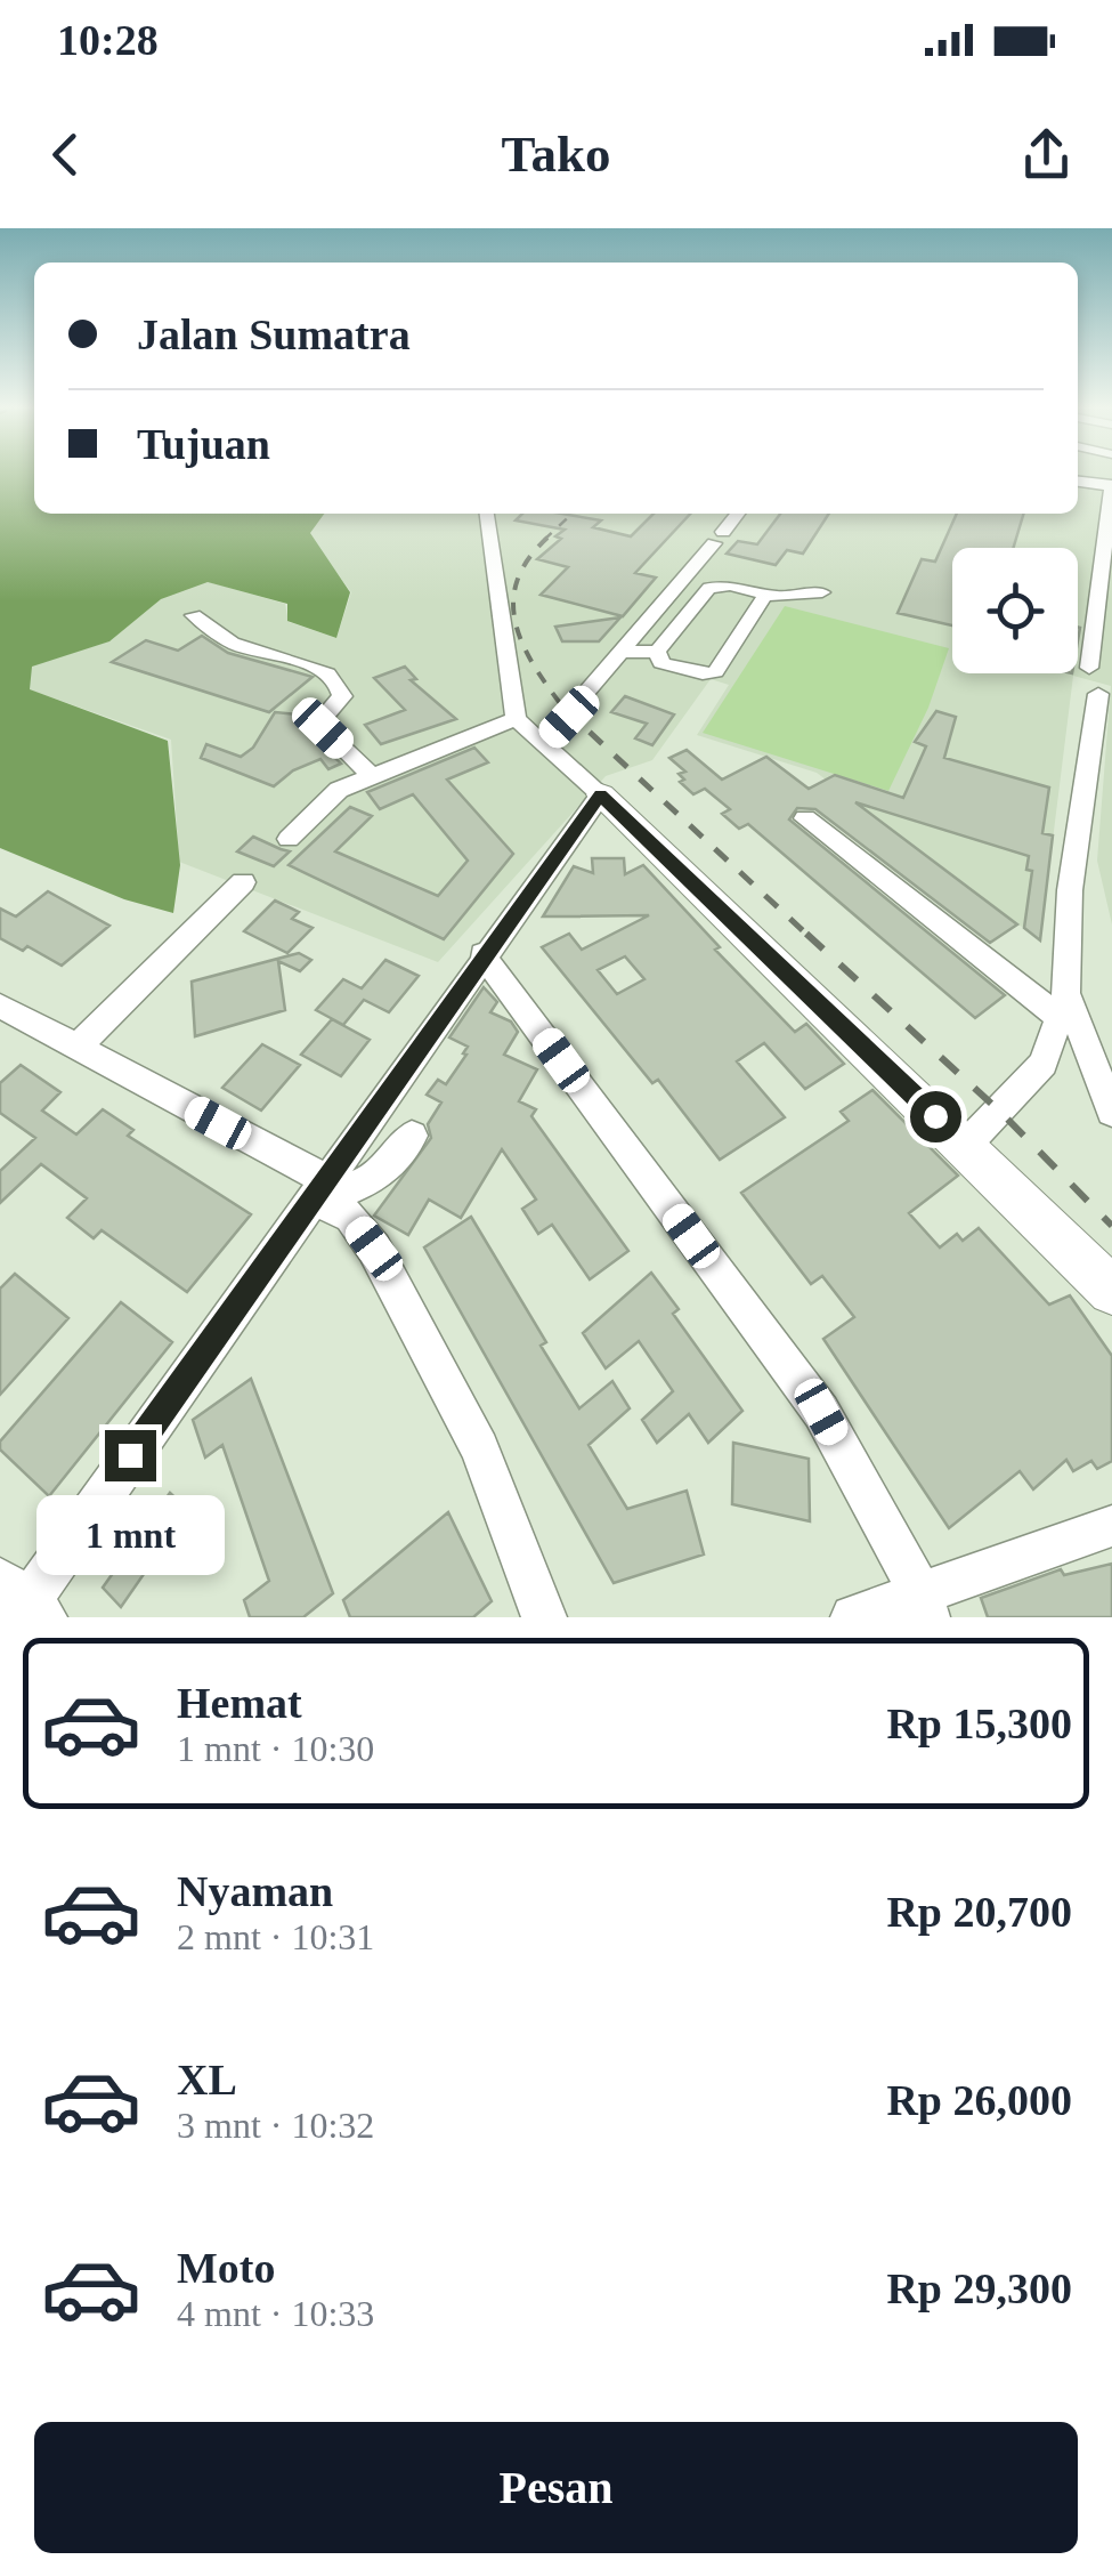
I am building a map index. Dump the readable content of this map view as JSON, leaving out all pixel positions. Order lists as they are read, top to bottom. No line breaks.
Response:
{"page":{"status":"10:28","header":"Tako","banner":["Jalan Sumatra","Tujuan"],"bubble":"1 mnt","list":[{"name":"Hemat","note":"1 mnt · 10:30","value":"Rp 15,300"},{"name":"Nyaman","note":"2 mnt · 10:31","value":"Rp 20,700"},{"name":"XL","note":"3 mnt · 10:32","value":"Rp 26,000"},{"name":"Moto","note":"4 mnt · 10:33","value":"Rp 29,300"}],"buttons":"Pesan"}}
